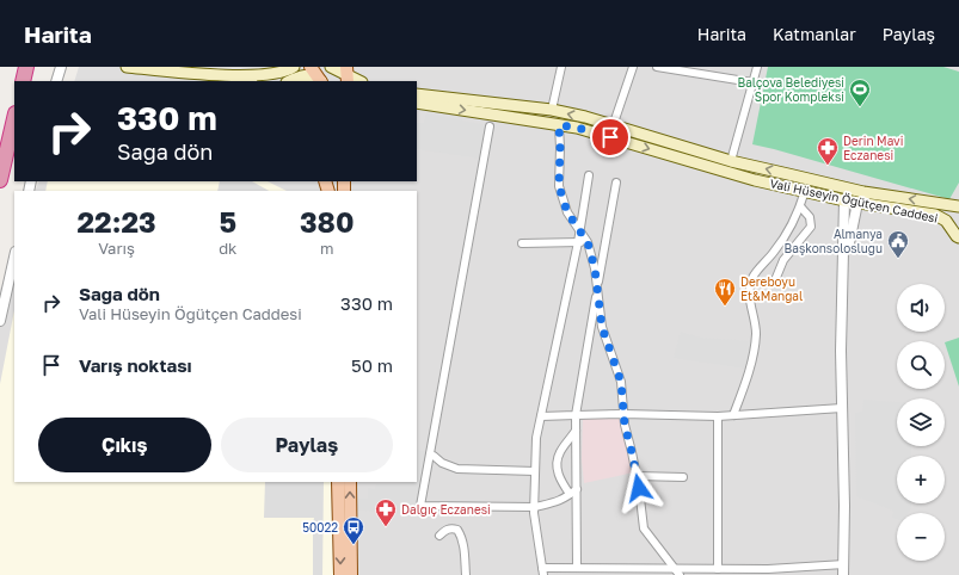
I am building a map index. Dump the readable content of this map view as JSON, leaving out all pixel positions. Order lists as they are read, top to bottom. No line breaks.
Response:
{"streets":{"main road":["Vali Hüseyin Öğütçen Caddesi"]},"places":{"sports":["Balçova Belediyesi Spor Kompleksi"],"pharmacy":["Derin Mavi Eczanesi","Dalgıç Eczanesi"],"public building":["Almanya Başkonsolosluğu"],"restaurant":["Dereboyu Et&Mangal"],"bus stop":["50022"]},"page":{"header":"Harita","nav":["Harita","Katmanlar","Paylaş"],"turn":["330 m","Sağa dön"],"eta":["22:23","Varış","5","dk","380","m"],"list":[{"name":"Sağa dön","note":"Vali Hüseyin Öğütçen Caddesi","value":"330 m"},{"name":"Varış noktası","value":"50 m"}],"map_buttons":["+","−"],"buttons":["Çıkış","Paylaş"]}}
